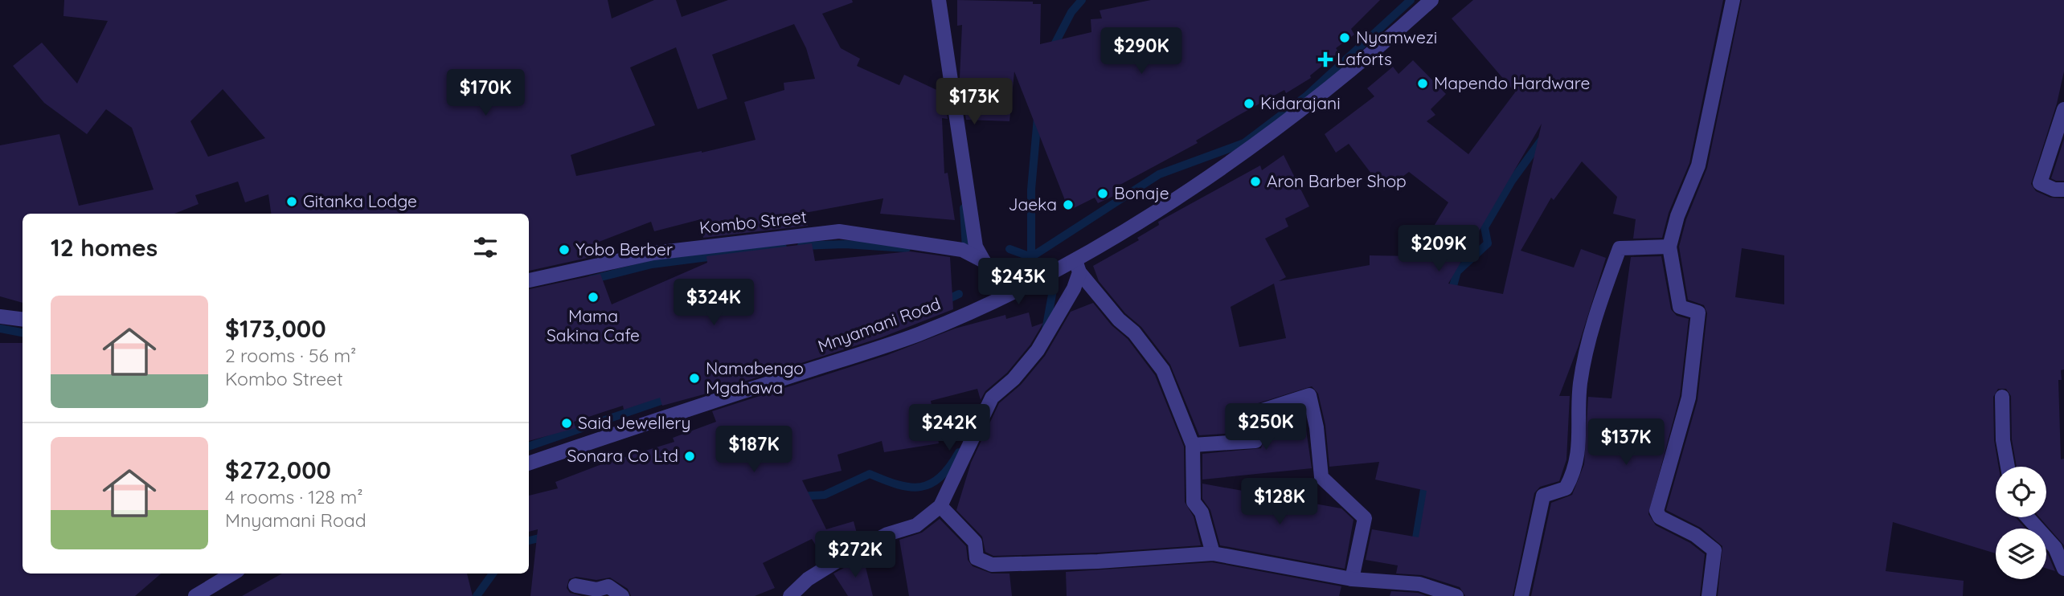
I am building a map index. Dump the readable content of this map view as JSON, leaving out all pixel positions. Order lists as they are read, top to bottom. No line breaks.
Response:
{"streets":{"street":["Kombo Street","Mnyamani Road"]},"places":{"other":["Nyamwezi","Mapendo Hardware","Kidarajani","Aron Barber Shop","Bonaje","Gitanka Lodge","Jaeka","Yobo Berber","Mama Sakina Cafe","Namabengo Mgahawa","Said Jewellery","Sonara Co Ltd"],"health":["Laforts"]},"page":{"price":["$290K","$170K","$173K","$209K","$243K","$324K","$250K","$242K","$137K","$187K","$128K","$272K"],"heading":"12 homes","list":[{"name":"$173,000","note":"2 rooms · 56 m² · Kombo Street"},{"name":"$272,000","note":"4 rooms · 128 m² · Mnyamani Road"}]}}
